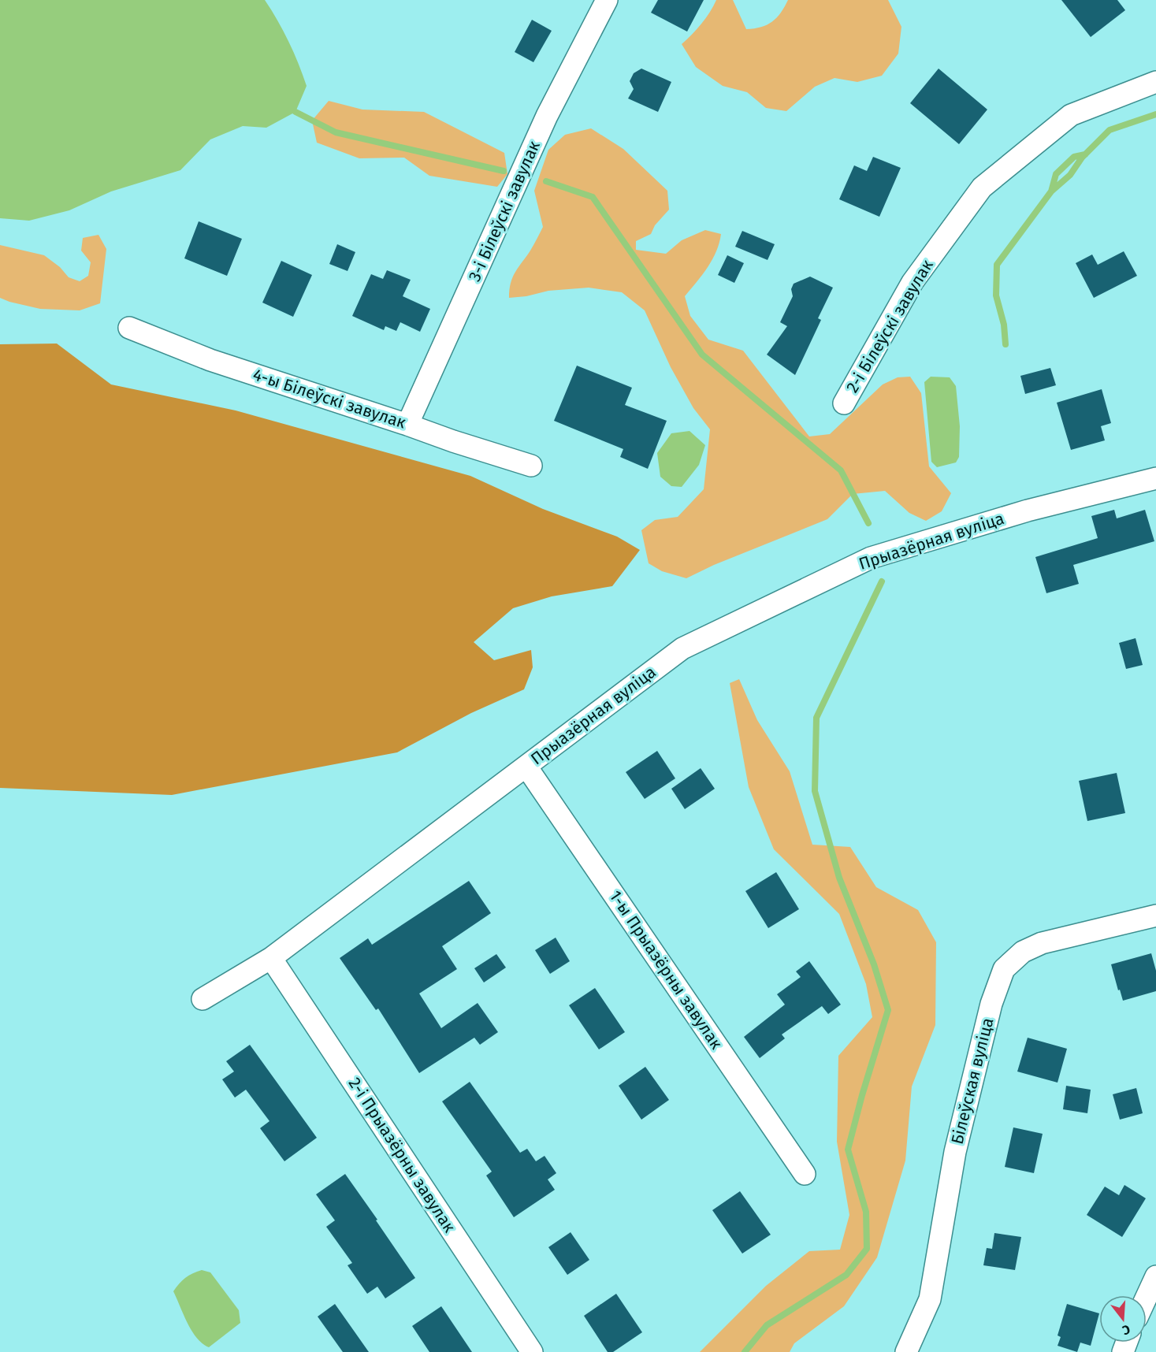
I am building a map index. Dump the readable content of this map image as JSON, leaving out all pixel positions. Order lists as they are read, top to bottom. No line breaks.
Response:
{"streets":{"street":["3-і Білеўскі завулак","2-і Білеўскі завулак","4-ы Білеўскі завулак","Прыазёрная вуліца","1-ы Прыазёрны завулак","Білеўская вуліца","2-і Прыазёрны завулак"]},"crossings":[["3-і Білеўскі завулак","4-ы Білеўскі завулак"],["Прыазёрная вуліца","1-ы Прыазёрны завулак"],["Прыазёрная вуліца","2-і Прыазёрны завулак"]],"north":"bottom"}
